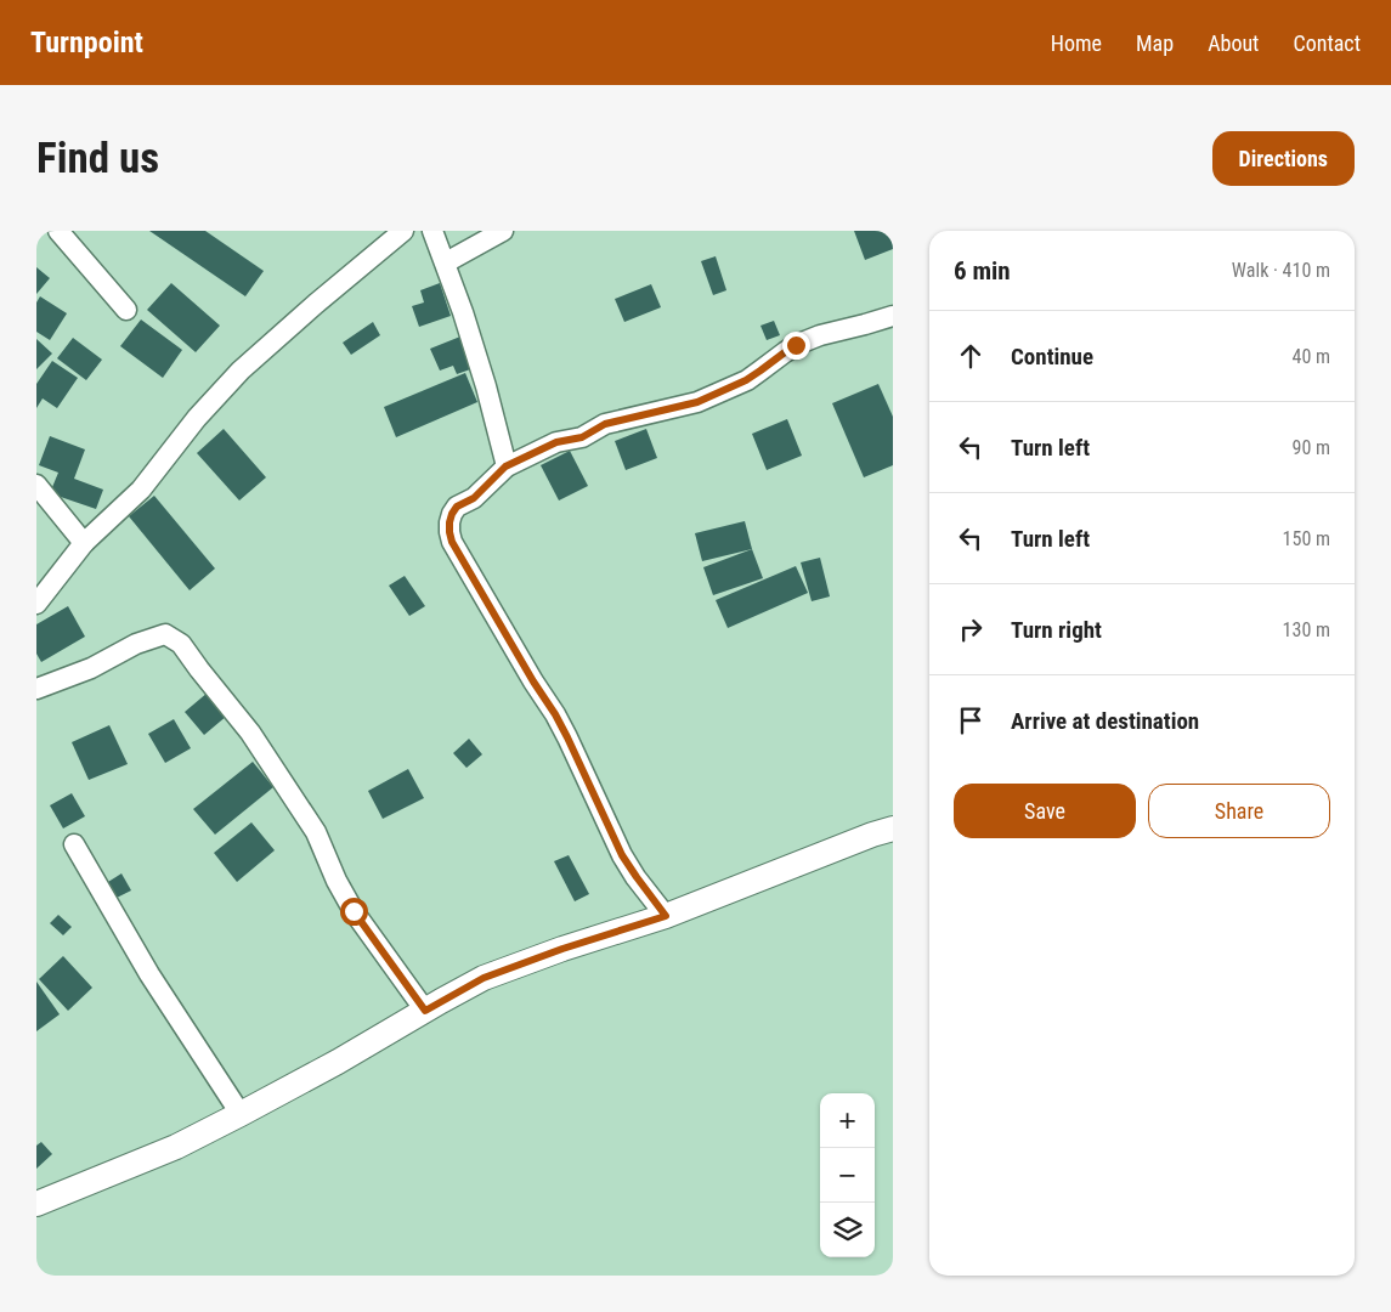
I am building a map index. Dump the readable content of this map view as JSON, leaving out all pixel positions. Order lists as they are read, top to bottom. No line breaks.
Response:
{"page":{"header":"Turnpoint","nav":["Home","Map","About","Contact"],"buttons":["Directions",["Save","Share"]],"title":"Find us","heading":["6 min","Walk · 410 m"],"list":[["Continue","40 m"],["Turn left","90 m"],["Turn left","150 m"],["Turn right","130 m"],"Arrive at destination"],"map_buttons":["+","−"]}}
